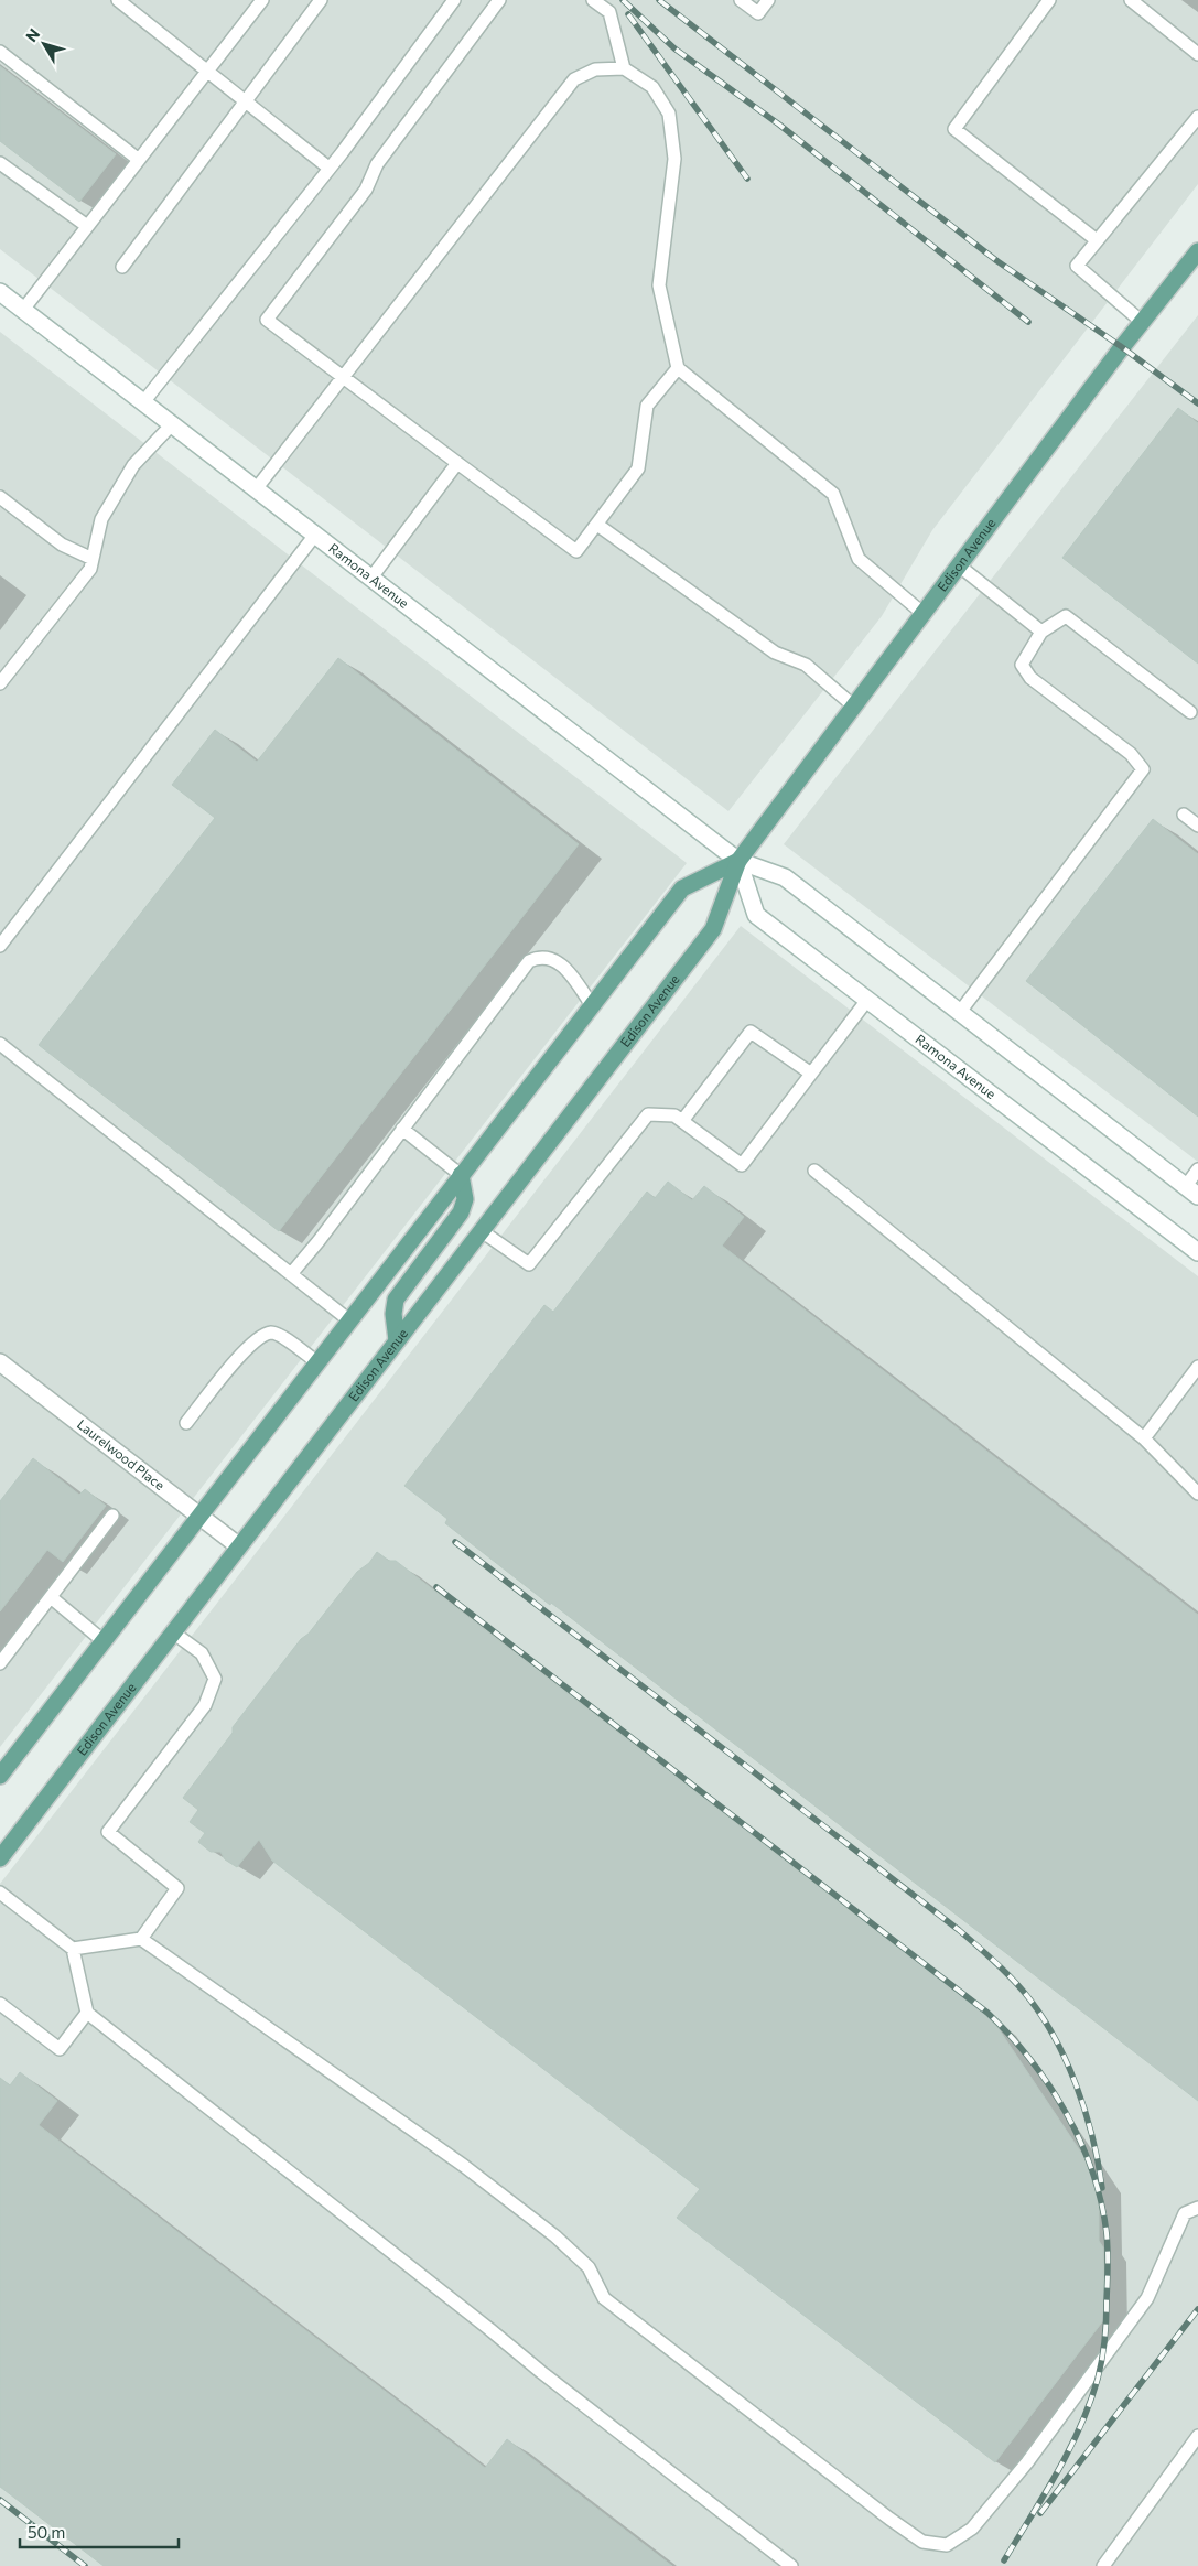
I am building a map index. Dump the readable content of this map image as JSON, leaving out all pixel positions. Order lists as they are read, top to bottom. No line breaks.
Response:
{"streets":{"main road":["Edison Avenue","Ramona Avenue","Laurelwood Place"]},"crossings":[["Edison Avenue","Ramona Avenue"],["Edison Avenue","Laurelwood Place"]],"scale_bar":"50 m","north":"top left"}
